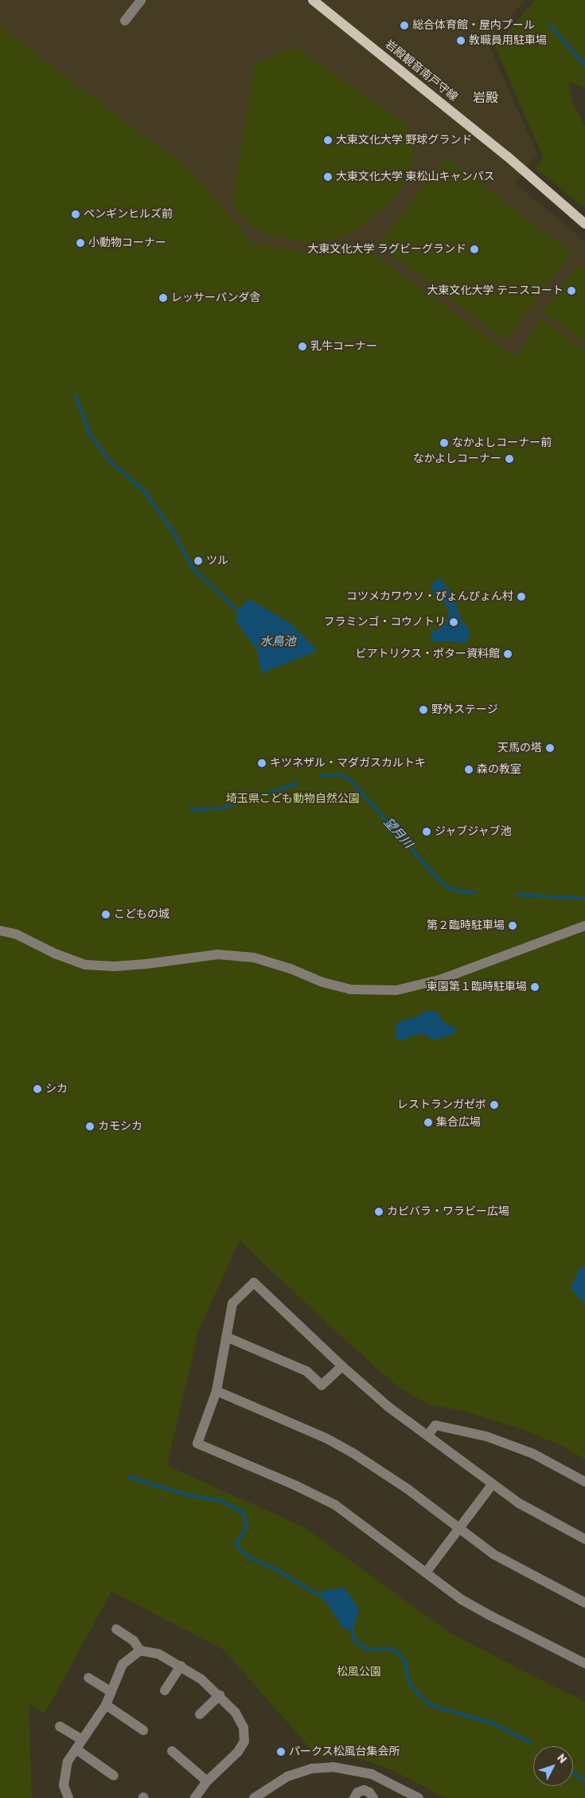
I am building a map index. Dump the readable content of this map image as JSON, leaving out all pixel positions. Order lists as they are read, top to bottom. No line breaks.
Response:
{"streets":{"main road":["岩殿観音南戸守線"]},"districts":["岩殿"],"water":["水鳥池","望月川"],"parks":["埼玉県こども動物自然公園","松風公園"],"places":["総合体育館・屋内プール","教職員用駐車場","大東文化大学 野球グランド","大東文化大学 東松山キャンパス","ペンギンヒルズ前","小動物コーナー","大東文化大学 ラグビーグランド","大東文化大学 テニスコート","レッサーパンダ舎","乳牛コーナー","なかよしコーナー前","なかよしコーナー","ツル","コツメカワウソ・ぴょんぴょん村","フラミンゴ・コウノトリ","ビアトリクス・ポター資料館","野外ステージ","天馬の塔","キツネザル・マダガスカルトキ","森の教室","ジャブジャブ池","こどもの城","第２臨時駐車場","東園第１臨時駐車場","シカ","レストランガゼボ","集合広場","カモシカ","カピバラ・ワラビー広場","パークス松風台集会所"],"north":"top right"}
